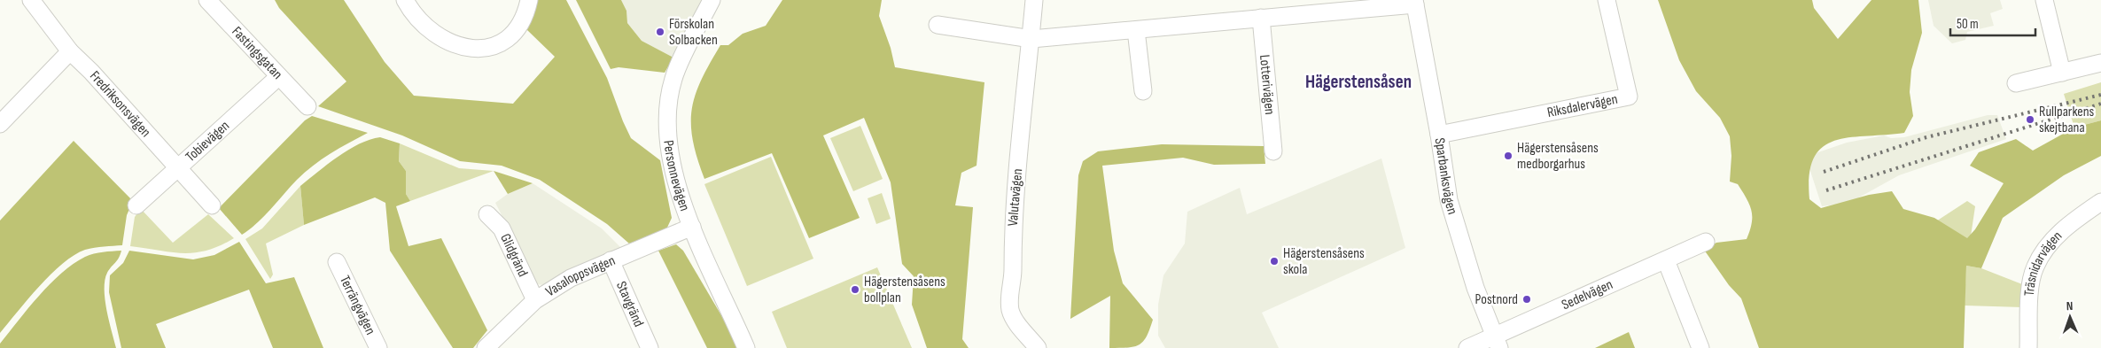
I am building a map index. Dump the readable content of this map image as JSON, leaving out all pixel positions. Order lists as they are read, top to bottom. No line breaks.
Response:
{"streets":{"street":["Fastingsgatan","Lotterivägen","Fredriksonsvägen","Riksdalervägen","Tobievägen","Personnevägen","Sparbanksvägen","Valutavägen","Glidgränd","Träsnidarvägen","Vasaloppsvägen","Sedelvägen","Stavgränd","Terrängvägen"]},"crossings":[["Fastingsgatan","Tobievägen"],["Fredriksonsvägen","Tobievägen"],["Riksdalervägen","Sparbanksvägen"],["Personnevägen","Vasaloppsvägen"],["Sparbanksvägen","Sedelvägen"],["Glidgränd","Vasaloppsvägen"],["Vasaloppsvägen","Stavgränd"]],"districts":["Hägerstensåsen"],"places":["Förskolan Solbacken","Rullparkens skejtbana","Hägerstensåsens medborgarhus","Hägerstensåsens skola","Hägerstensåsens bollplan","Postnord"],"scale_bar":"50 m","north":"top"}
